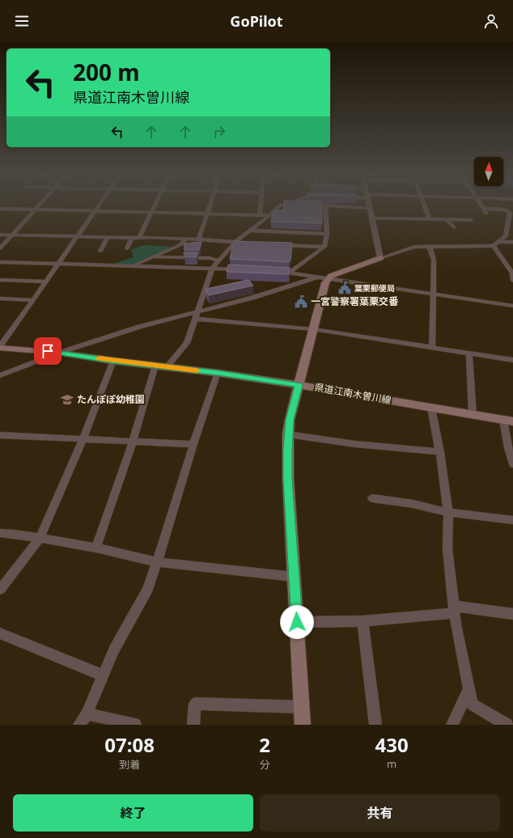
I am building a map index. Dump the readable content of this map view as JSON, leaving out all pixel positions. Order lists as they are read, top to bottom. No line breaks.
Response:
{"streets":{"main road":["県道江南木曽川線"]},"places":{"public building":["葉栗郵便局","一宮警察署葉栗交番"],"school or university":["たんぽぽ幼稚園"]},"north":"top","page":{"header":"GoPilot","turn":["200 m","県道江南木曽川線"],"eta":["07:08","到着","2","分","430","m"],"buttons":["終了","共有"]}}
